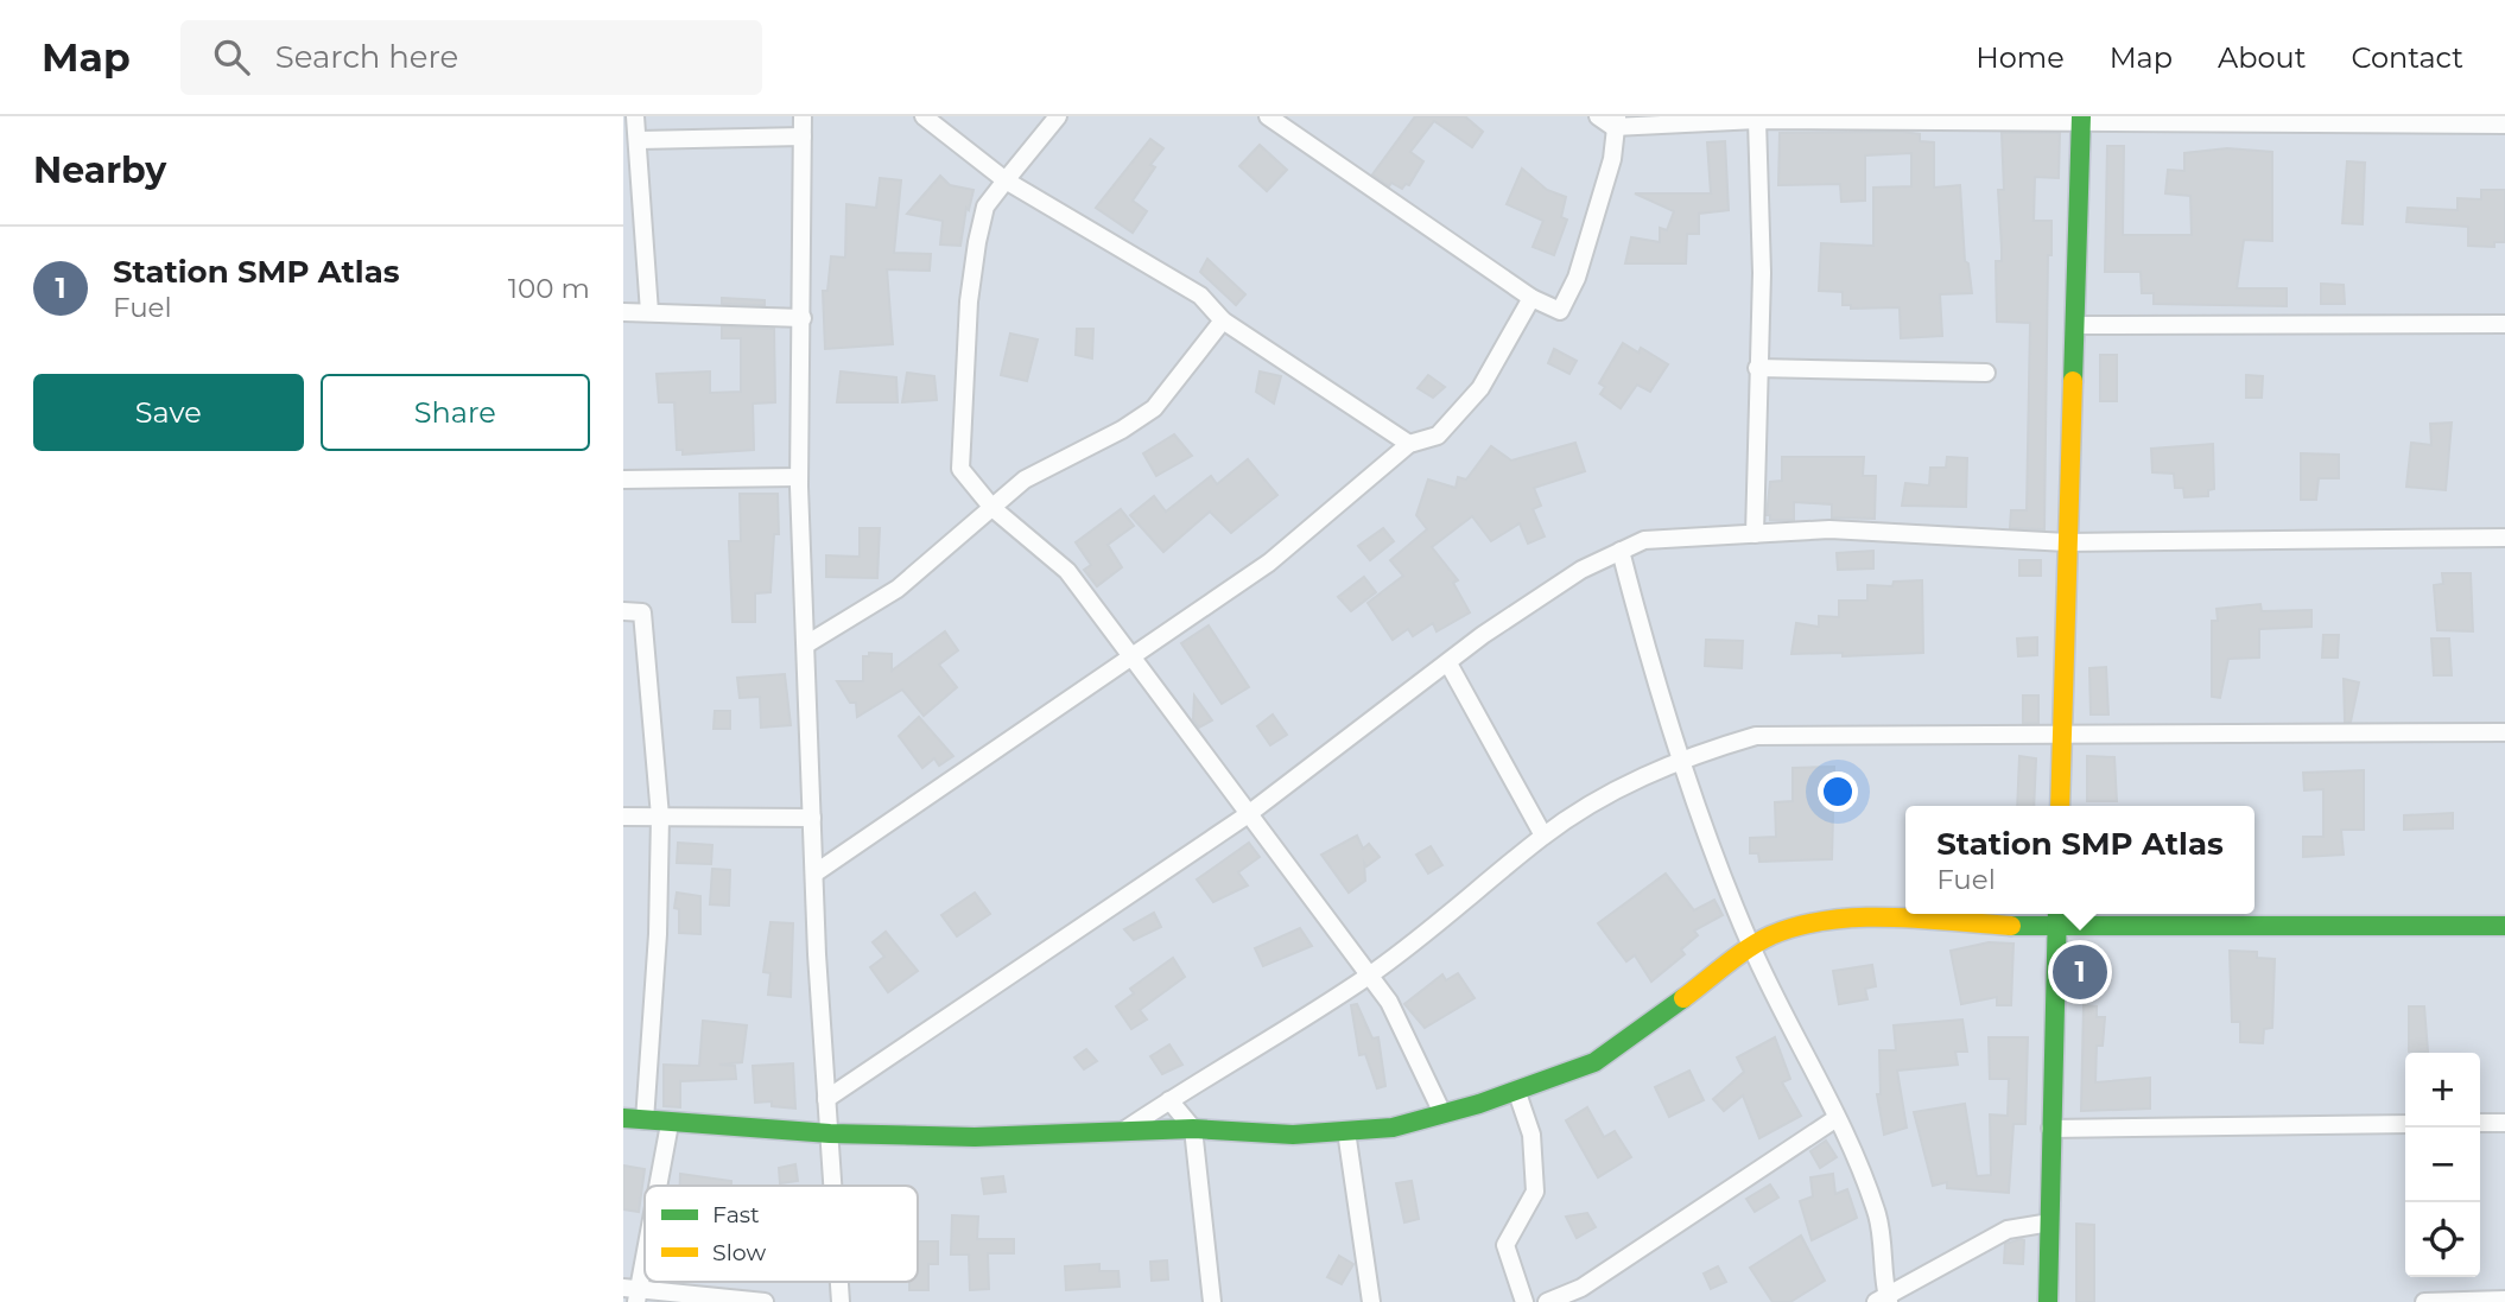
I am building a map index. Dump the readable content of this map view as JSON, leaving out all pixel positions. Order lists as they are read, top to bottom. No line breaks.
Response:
{"legend":["Fast","Slow"],"page":{"header":"Map","search":"Search here","nav":["Home","Map","About","Contact"],"heading":"Nearby","list":[{"mark":"1","name":"Station SMP Atlas","note":"Fuel","value":"100 m"}],"buttons":["Save","Share"],"popup":["Station SMP Atlas","Fuel"],"pins":"1","map_buttons":["+","−"]}}
